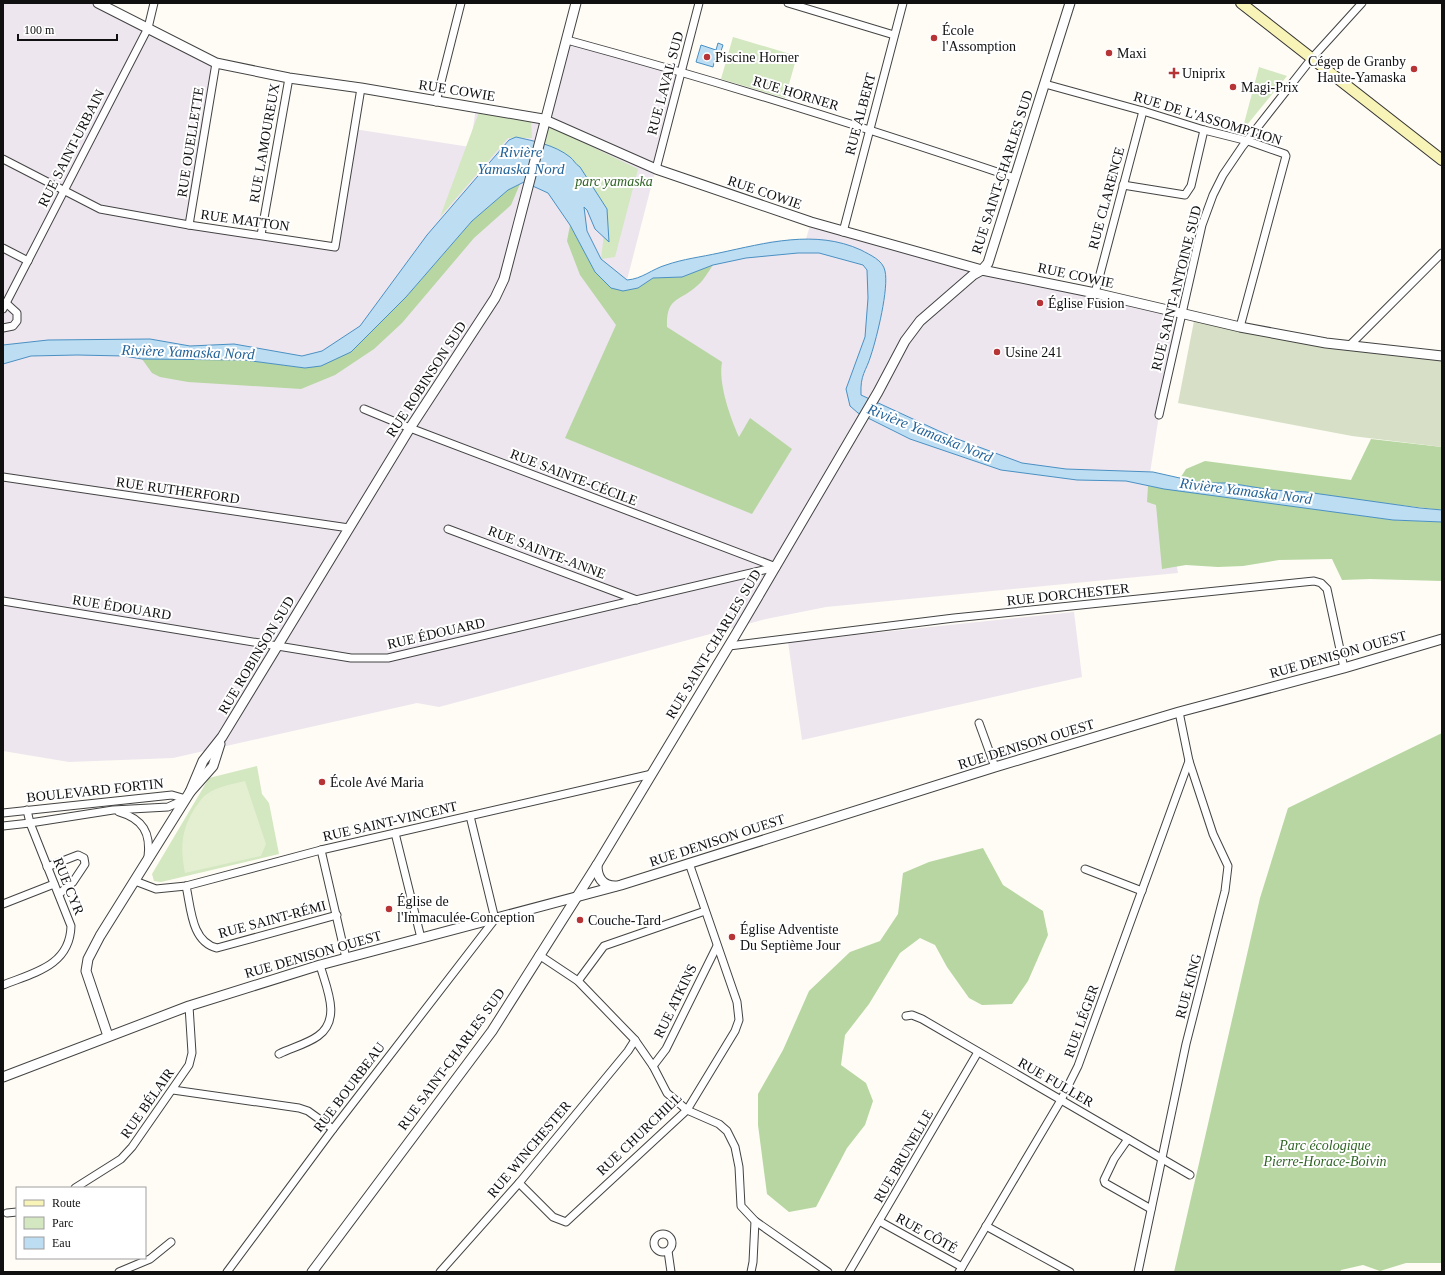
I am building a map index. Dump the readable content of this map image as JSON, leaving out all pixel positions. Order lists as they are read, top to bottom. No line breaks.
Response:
{"streets":{"street":["RUE LAVAL SUD","RUE COWIE","RUE HORNER","RUE ALBERT","RUE DE L'ASSOMPTION","RUE OUELLETTE","RUE LAMOUREUX","RUE SAINT-URBAIN","RUE SAINT-CHARLES SUD","RUE CLARENCE","RUE MATTON","RUE SAINT-ANTOINE SUD","RUE ROBINSON SUD","RUE SAINTE-CÉCILE","RUE RUTHERFORD","RUE SAINTE-ANNE","RUE DORCHESTER","RUE ÉDOUARD","RUE DENISON OUEST","BOULEVARD FORTIN","RUE SAINT-VINCENT","RUE CYR","RUE SAINT-RÉMI","RUE KING","RUE ATKINS","RUE LÉGER","RUE FULLER","RUE BOURBEAU","RUE BÉLAIR","RUE CHURCHILL","RUE WINCHESTER","RUE BRUNELLE","RUE CÔTÉ"]},"crossings":[["RUE LAVAL SUD","RUE COWIE"],["RUE LAVAL SUD","RUE HORNER"],["RUE COWIE","RUE ALBERT"],["RUE COWIE","RUE DE L'ASSOMPTION"],["RUE COWIE","RUE OUELLETTE"],["RUE COWIE","RUE LAMOUREUX"],["RUE COWIE","RUE SAINT-URBAIN"],["RUE COWIE","RUE SAINT-CHARLES SUD"],["RUE COWIE","RUE CLARENCE"],["RUE COWIE","RUE MATTON"],["RUE COWIE","RUE SAINT-ANTOINE SUD"],["RUE COWIE","RUE ROBINSON SUD"],["RUE HORNER","RUE ALBERT"],["RUE HORNER","RUE SAINT-CHARLES SUD"],["RUE HORNER","RUE ROBINSON SUD"],["RUE DE L'ASSOMPTION","RUE SAINT-CHARLES SUD"],["RUE DE L'ASSOMPTION","RUE CLARENCE"],["RUE DE L'ASSOMPTION","RUE SAINT-ANTOINE SUD"],["RUE OUELLETTE","RUE MATTON"],["RUE LAMOUREUX","RUE MATTON"],["RUE SAINT-URBAIN","RUE MATTON"],["RUE SAINT-CHARLES SUD","RUE SAINTE-CÉCILE"],["RUE SAINT-CHARLES SUD","RUE DORCHESTER"],["RUE SAINT-CHARLES SUD","RUE ÉDOUARD"],["RUE SAINT-CHARLES SUD","RUE DENISON OUEST"],["RUE SAINT-CHARLES SUD","RUE SAINT-VINCENT"],["RUE ROBINSON SUD","RUE SAINTE-CÉCILE"],["RUE ROBINSON SUD","RUE RUTHERFORD"],["RUE ROBINSON SUD","RUE ÉDOUARD"],["RUE ROBINSON SUD","RUE DENISON OUEST"],["RUE ROBINSON SUD","BOULEVARD FORTIN"],["RUE ROBINSON SUD","RUE SAINT-VINCENT"],["RUE SAINTE-CÉCILE","RUE ÉDOUARD"],["RUE SAINTE-ANNE","RUE ÉDOUARD"],["RUE DORCHESTER","RUE DENISON OUEST"],["RUE DENISON OUEST","RUE KING"],["RUE DENISON OUEST","RUE BOURBEAU"],["RUE DENISON OUEST","RUE BÉLAIR"],["RUE DENISON OUEST","RUE CHURCHILL"],["BOULEVARD FORTIN","RUE CYR"],["RUE SAINT-VINCENT","RUE SAINT-RÉMI"],["RUE KING","RUE LÉGER"],["RUE KING","RUE FULLER"],["RUE ATKINS","RUE CHURCHILL"],["RUE LÉGER","RUE FULLER"],["RUE LÉGER","RUE CÔTÉ"],["RUE FULLER","RUE BRUNELLE"],["RUE CHURCHILL","RUE WINCHESTER"],["RUE BRUNELLE","RUE CÔTÉ"]],"water":["Rivière Yamaska Nord"],"parks":["parc yamaska","Parc écologique Pierre-Horace-Boivin"],"places":{"other":["École l'Assomption","Maxi","Piscine Horner","Cégep de Granby Haute-Yamaska","Magi-Prix","Église Fusion","Usine 241","École Avé Maria","Église de l'Immaculée-Conception","Couche-Tard","Église Adventiste Du Septième Jour"],"health":["Uniprix"]},"legend":["Route","Parc","Eau"],"scale_bar":"100 m"}
